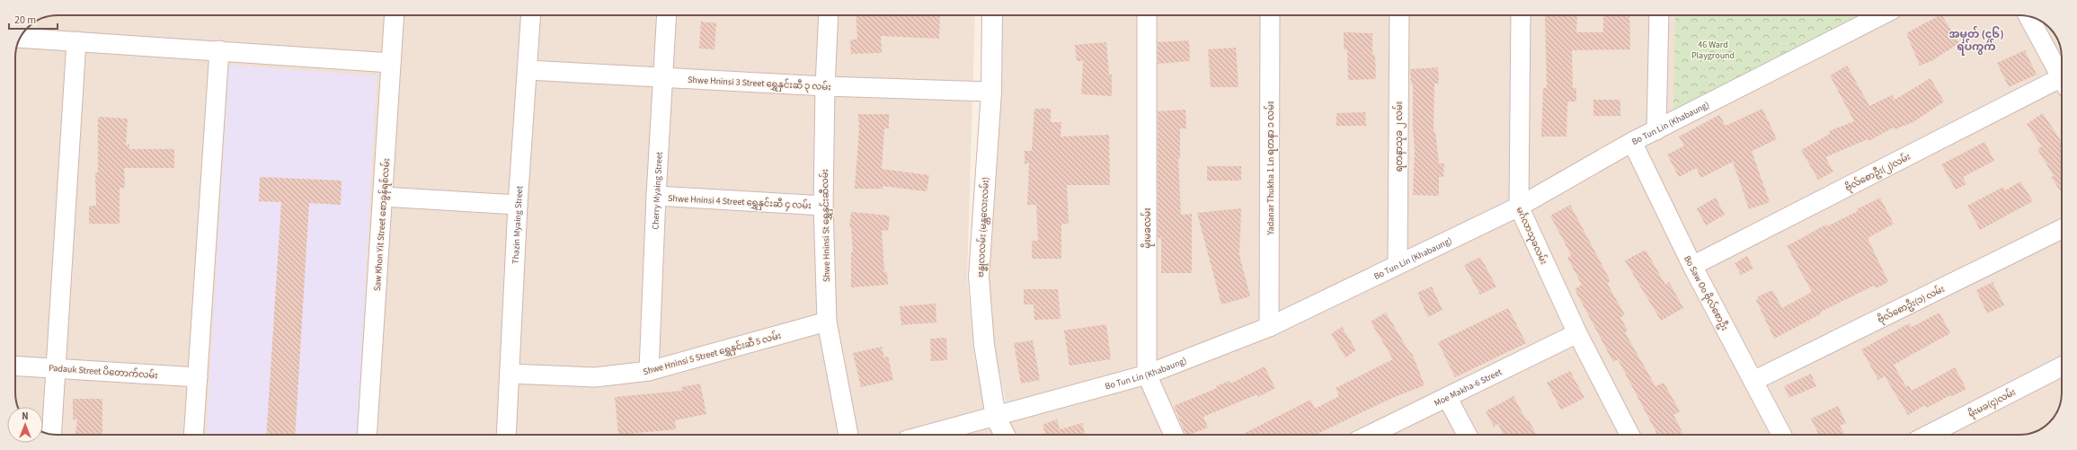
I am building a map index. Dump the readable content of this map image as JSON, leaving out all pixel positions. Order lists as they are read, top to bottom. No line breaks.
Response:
{"streets":{"street":["Shwe Hninsi 3 Street ရွှေနှင်းဆီ ၃ လမ်း","Bo Tun Lin (Khabaung)","ရတနာသုခ ၂ လမ်း","Yadanar Thukha 1 Ln ရတနာ ၁ လမ်း","ဗိုလ်စောဦး(၂)လမ်း","Cherry Myaing Street","Shwe Hninsi 4 Street ရွှေနှင်းဆီ ၄ လမ်း","Saw Khon Yit Street စောခွန်ရစ်လမ်း","Thazin Myaing Street","Shwe Hninsi St ရွှေနှင်းဆီလမ်း","ဗန္ဓုလလမ်း (မန္တလေးလမ်း)","မိုးမခလမ်း","မင်္ဂလာသုခလမ်း","Bo Saw Oo ဗိုလ်စောဦး","ဗိုလ်စောဦး(၁) လမ်း","Shwe Hninsi 5 Street ရွှေနှင်းဆီ 5 လမ်း","Padauk Street ပိတောက်လမ်း","Moe Makha-6 Street","မိုးမခ(၄)လမ်း"]},"crossings":[["Shwe Hninsi 3 Street ရွှေနှင်းဆီ ၃ လမ်း","Cherry Myaing Street"],["Shwe Hninsi 3 Street ရွှေနှင်းဆီ ၃ လမ်း","Thazin Myaing Street"],["Shwe Hninsi 3 Street ရွှေနှင်းဆီ ၃ လမ်း","Shwe Hninsi St ရွှေနှင်းဆီလမ်း"],["Shwe Hninsi 3 Street ရွှေနှင်းဆီ ၃ လမ်း","ဗန္ဓုလလမ်း (မန္တလေးလမ်း)"],["Bo Tun Lin (Khabaung)","ရတနာသုခ ၂ လမ်း"],["Bo Tun Lin (Khabaung)","Yadanar Thukha 1 Ln ရတနာ ၁ လမ်း"],["Bo Tun Lin (Khabaung)","ဗန္ဓုလလမ်း (မန္တလေးလမ်း)"],["Bo Tun Lin (Khabaung)","မိုးမခလမ်း"],["Bo Tun Lin (Khabaung)","မင်္ဂလာသုခလမ်း"],["Bo Tun Lin (Khabaung)","Bo Saw Oo ဗိုလ်စောဦး"],["ဗိုလ်စောဦး(၂)လမ်း","Bo Saw Oo ဗိုလ်စောဦး"],["Cherry Myaing Street","Shwe Hninsi 4 Street ရွှေနှင်းဆီ ၄ လမ်း"],["Cherry Myaing Street","Shwe Hninsi 5 Street ရွှေနှင်းဆီ 5 လမ်း"],["Shwe Hninsi 4 Street ရွှေနှင်းဆီ ၄ လမ်း","Shwe Hninsi St ရွှေနှင်းဆီလမ်း"],["Thazin Myaing Street","Shwe Hninsi 5 Street ရွှေနှင်းဆီ 5 လမ်း"],["Shwe Hninsi St ရွှေနှင်းဆီလမ်း","Shwe Hninsi 5 Street ရွှေနှင်းဆီ 5 လမ်း"],["မင်္ဂလာသုခလမ်း","Moe Makha-6 Street"],["Bo Saw Oo ဗိုလ်စောဦး","ဗိုလ်စောဦး(၁) လမ်း"]],"districts":["အမှတ် (၄၆) ရပ်ကွက်"],"parks":["46 Ward Playground"],"scale_bar":"20 m","north":"top"}
